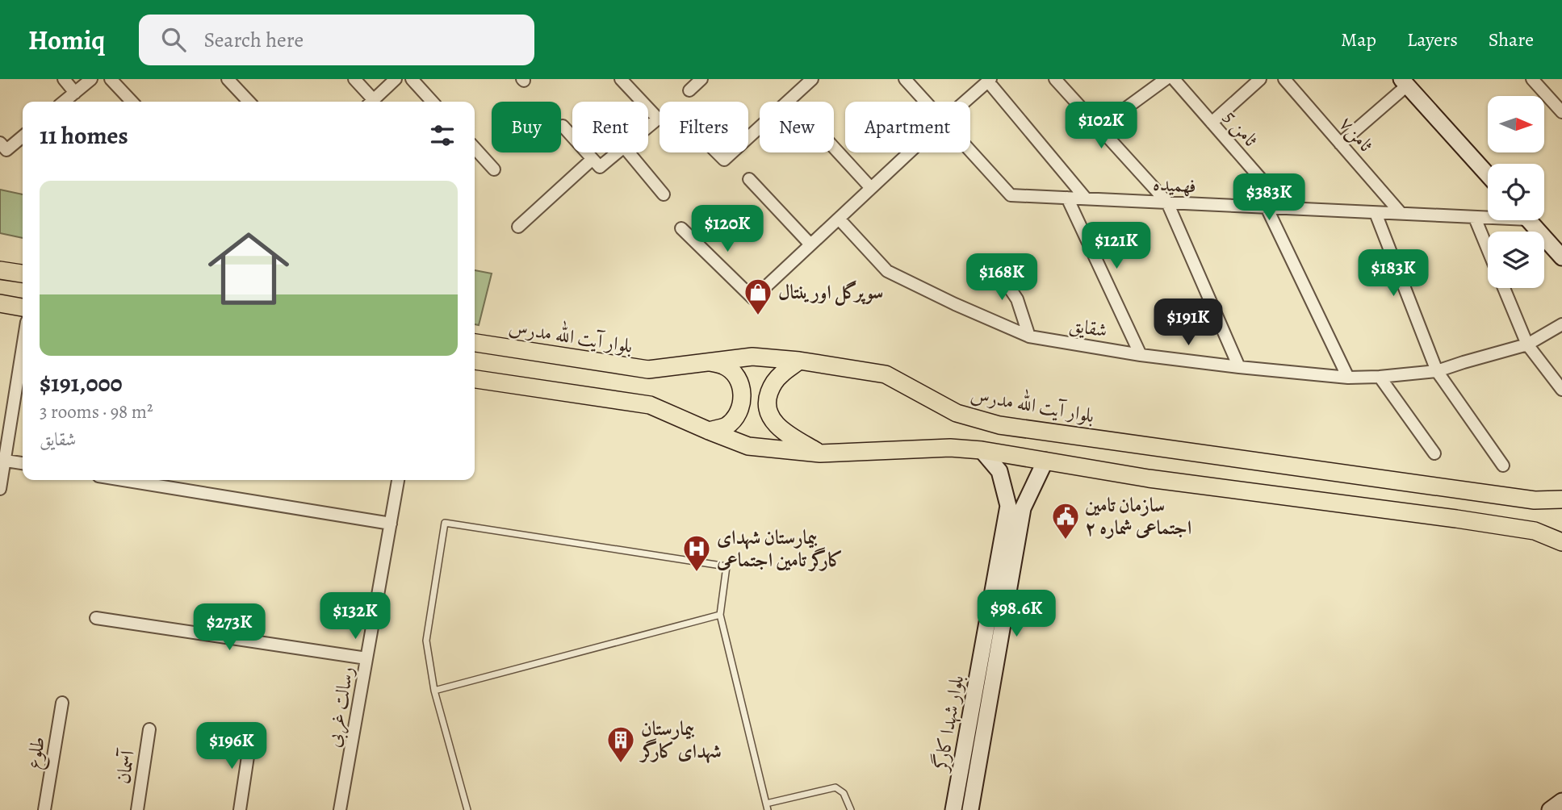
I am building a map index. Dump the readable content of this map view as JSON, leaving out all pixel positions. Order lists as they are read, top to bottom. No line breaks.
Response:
{"streets":{"main road":["بلوار آیت الله مدرس"],"street":["ثامن 5","ثامن۷","فهمیده","شقایق","رسالت غربی","بلوار شهدا کارگر","طلوع","آسمان"]},"crossings":[["ثامن 5","فهمیده"],["ثامن 5","شقایق"],["ثامن۷","فهمیده"]],"places":{"shop":["سوپرگل اورینتال"],"public building":["سازمان تامین اجتماعی شماره ۲"],"hospital":["بیمارستان شهدای کارگر تامین اجتماعی"],"building":["بیمارستان شهدای کارگر"]},"north":"right","page":{"header":"Homiq","search":"Search here","nav":["Map","Layers","Share"],"price":["$102K","$383K","$120K","$121K","$183K","$168K","$191K","$98.6K","$132K","$273K","$196K"],"chip":["Buy","Rent","Filters","New","Apartment"],"heading":"11 homes","list":[{"name":"$191,000","note":"3 rooms · 98 m² · شقایق"}]}}
